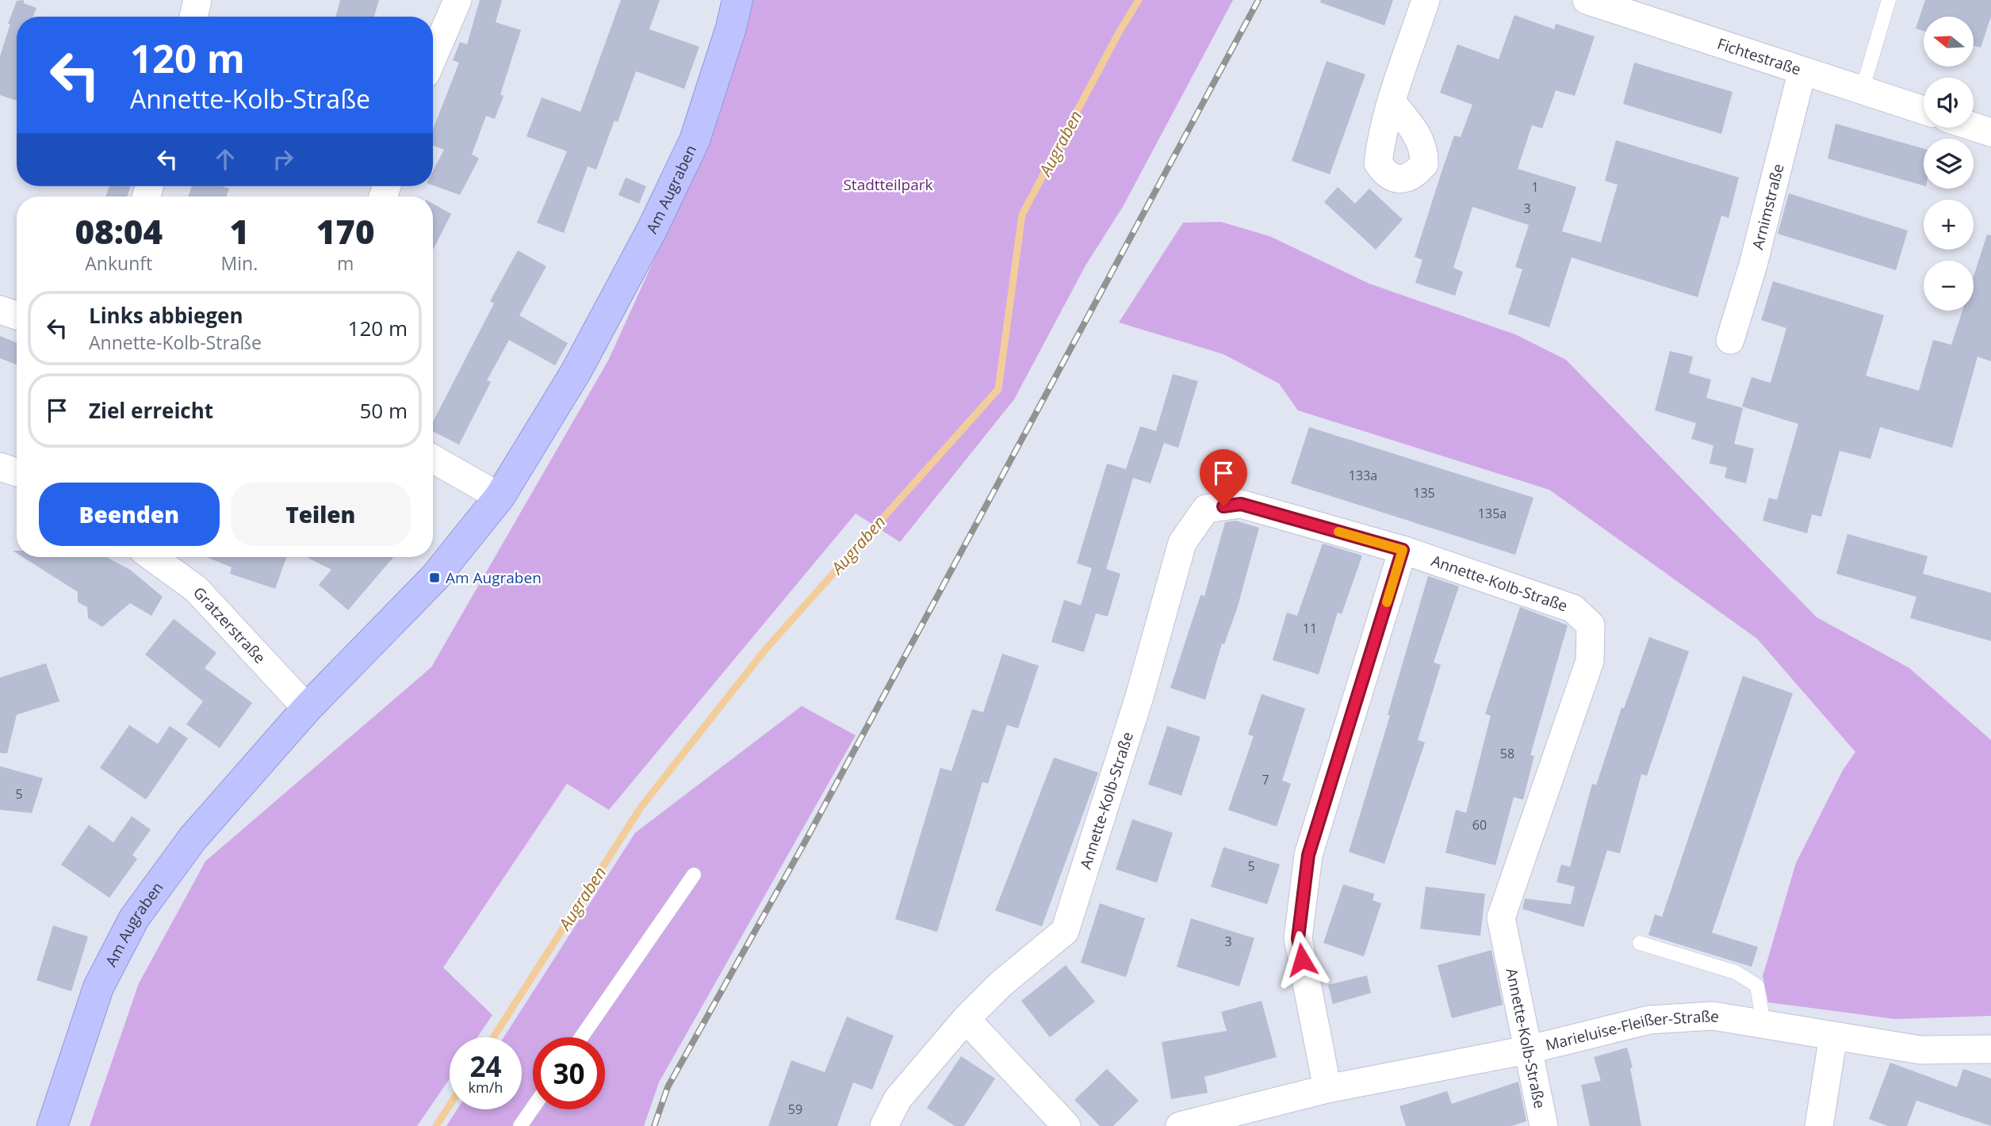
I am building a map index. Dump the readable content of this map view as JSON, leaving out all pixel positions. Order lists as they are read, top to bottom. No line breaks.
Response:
{"streets":{"street":["Fichtestraße","Am Augraben","Arnimstraße","Annette-Kolb-Straße","Gratzerstraße","Marieluise-Fleißer-Straße"]},"crossings":[["Fichtestraße","Arnimstraße"],["Am Augraben","Gratzerstraße"],["Annette-Kolb-Straße","Marieluise-Fleißer-Straße"]],"water":["Augraben"],"parks":["Stadtteilpark"],"places":{"transit":["Am Augraben"]},"house_numbers":["1","3","133a","135","135a","11","58","7","5","60","5","3","59"],"north":"left","page":{"map_buttons":["+","−"],"turn":["120 m","Annette-Kolb-Straße"],"eta":["08:04","Ankunft","1","Min.","170","m"],"list":[{"name":"Links abbiegen","note":"Annette-Kolb-Straße","value":"120 m"},{"name":"Ziel erreicht","value":"50 m"}],"buttons":["Beenden","Teilen"],"speed":"24 km/h","limit":"30"}}
